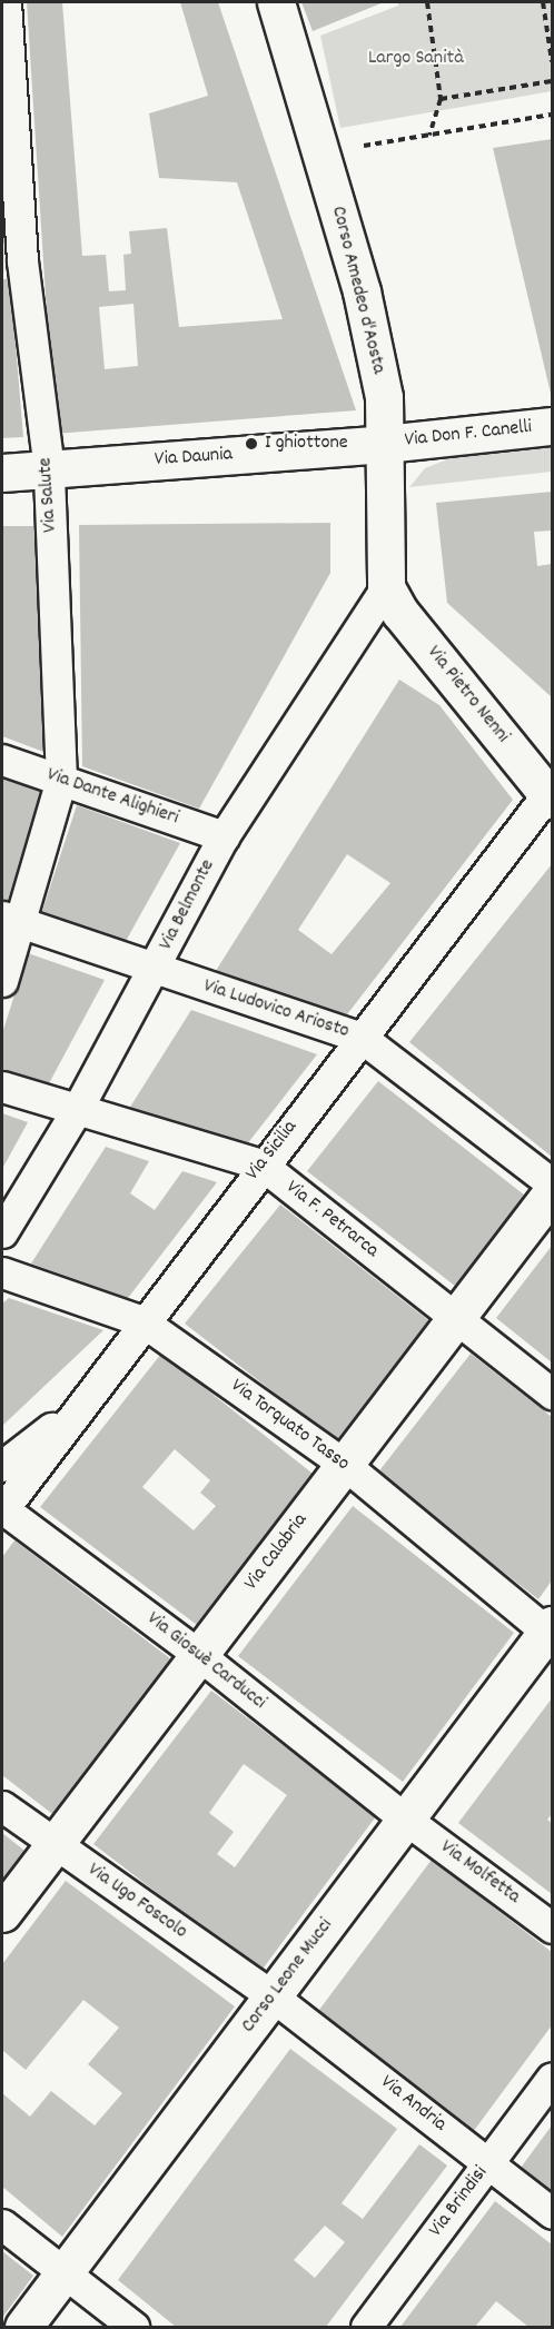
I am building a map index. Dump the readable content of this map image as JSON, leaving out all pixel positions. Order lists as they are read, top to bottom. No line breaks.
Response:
{"streets":{"street":["Corso Amedeo d'Aosta","Via Don F. Canelli","Via Daunia","Via Salute","Via Pietro Nenni","Via Dante Alighieri","Via Belmonte","Via Ludovico Ariosto","Via Sicilia","Via F. Petrarca","Via Torquato Tasso","Via Calabria","Via Giosuè Carducci","Via Molfetta","Via Ugo Foscolo","Corso Leone Mucci","Via Andria","Via Brindisi"]},"crossings":[["Corso Amedeo d'Aosta","Via Don F. Canelli"],["Corso Amedeo d'Aosta","Via Daunia"],["Corso Amedeo d'Aosta","Via Pietro Nenni"],["Corso Amedeo d'Aosta","Via Belmonte"],["Via Don F. Canelli","Via Daunia"],["Via Daunia","Via Salute"],["Via Salute","Via Dante Alighieri"],["Via Salute","Via Ludovico Ariosto"],["Via Pietro Nenni","Via Belmonte"],["Via Pietro Nenni","Via Sicilia"],["Via Dante Alighieri","Via Belmonte"],["Via Belmonte","Via Ludovico Ariosto"],["Via Belmonte","Via F. Petrarca"],["Via Ludovico Ariosto","Via Sicilia"],["Via Sicilia","Via F. Petrarca"],["Via Sicilia","Via Torquato Tasso"],["Via Sicilia","Via Giosuè Carducci"],["Via F. Petrarca","Via Calabria"],["Via Torquato Tasso","Via Calabria"],["Via Torquato Tasso","Corso Leone Mucci"],["Via Calabria","Via Giosuè Carducci"],["Via Calabria","Via Ugo Foscolo"],["Via Giosuè Carducci","Via Molfetta"],["Via Giosuè Carducci","Corso Leone Mucci"],["Via Molfetta","Corso Leone Mucci"],["Via Ugo Foscolo","Corso Leone Mucci"],["Via Ugo Foscolo","Via Andria"],["Corso Leone Mucci","Via Andria"],["Via Andria","Via Brindisi"]],"parks":["Largo Sanità"],"places":["I ghiottone"]}
